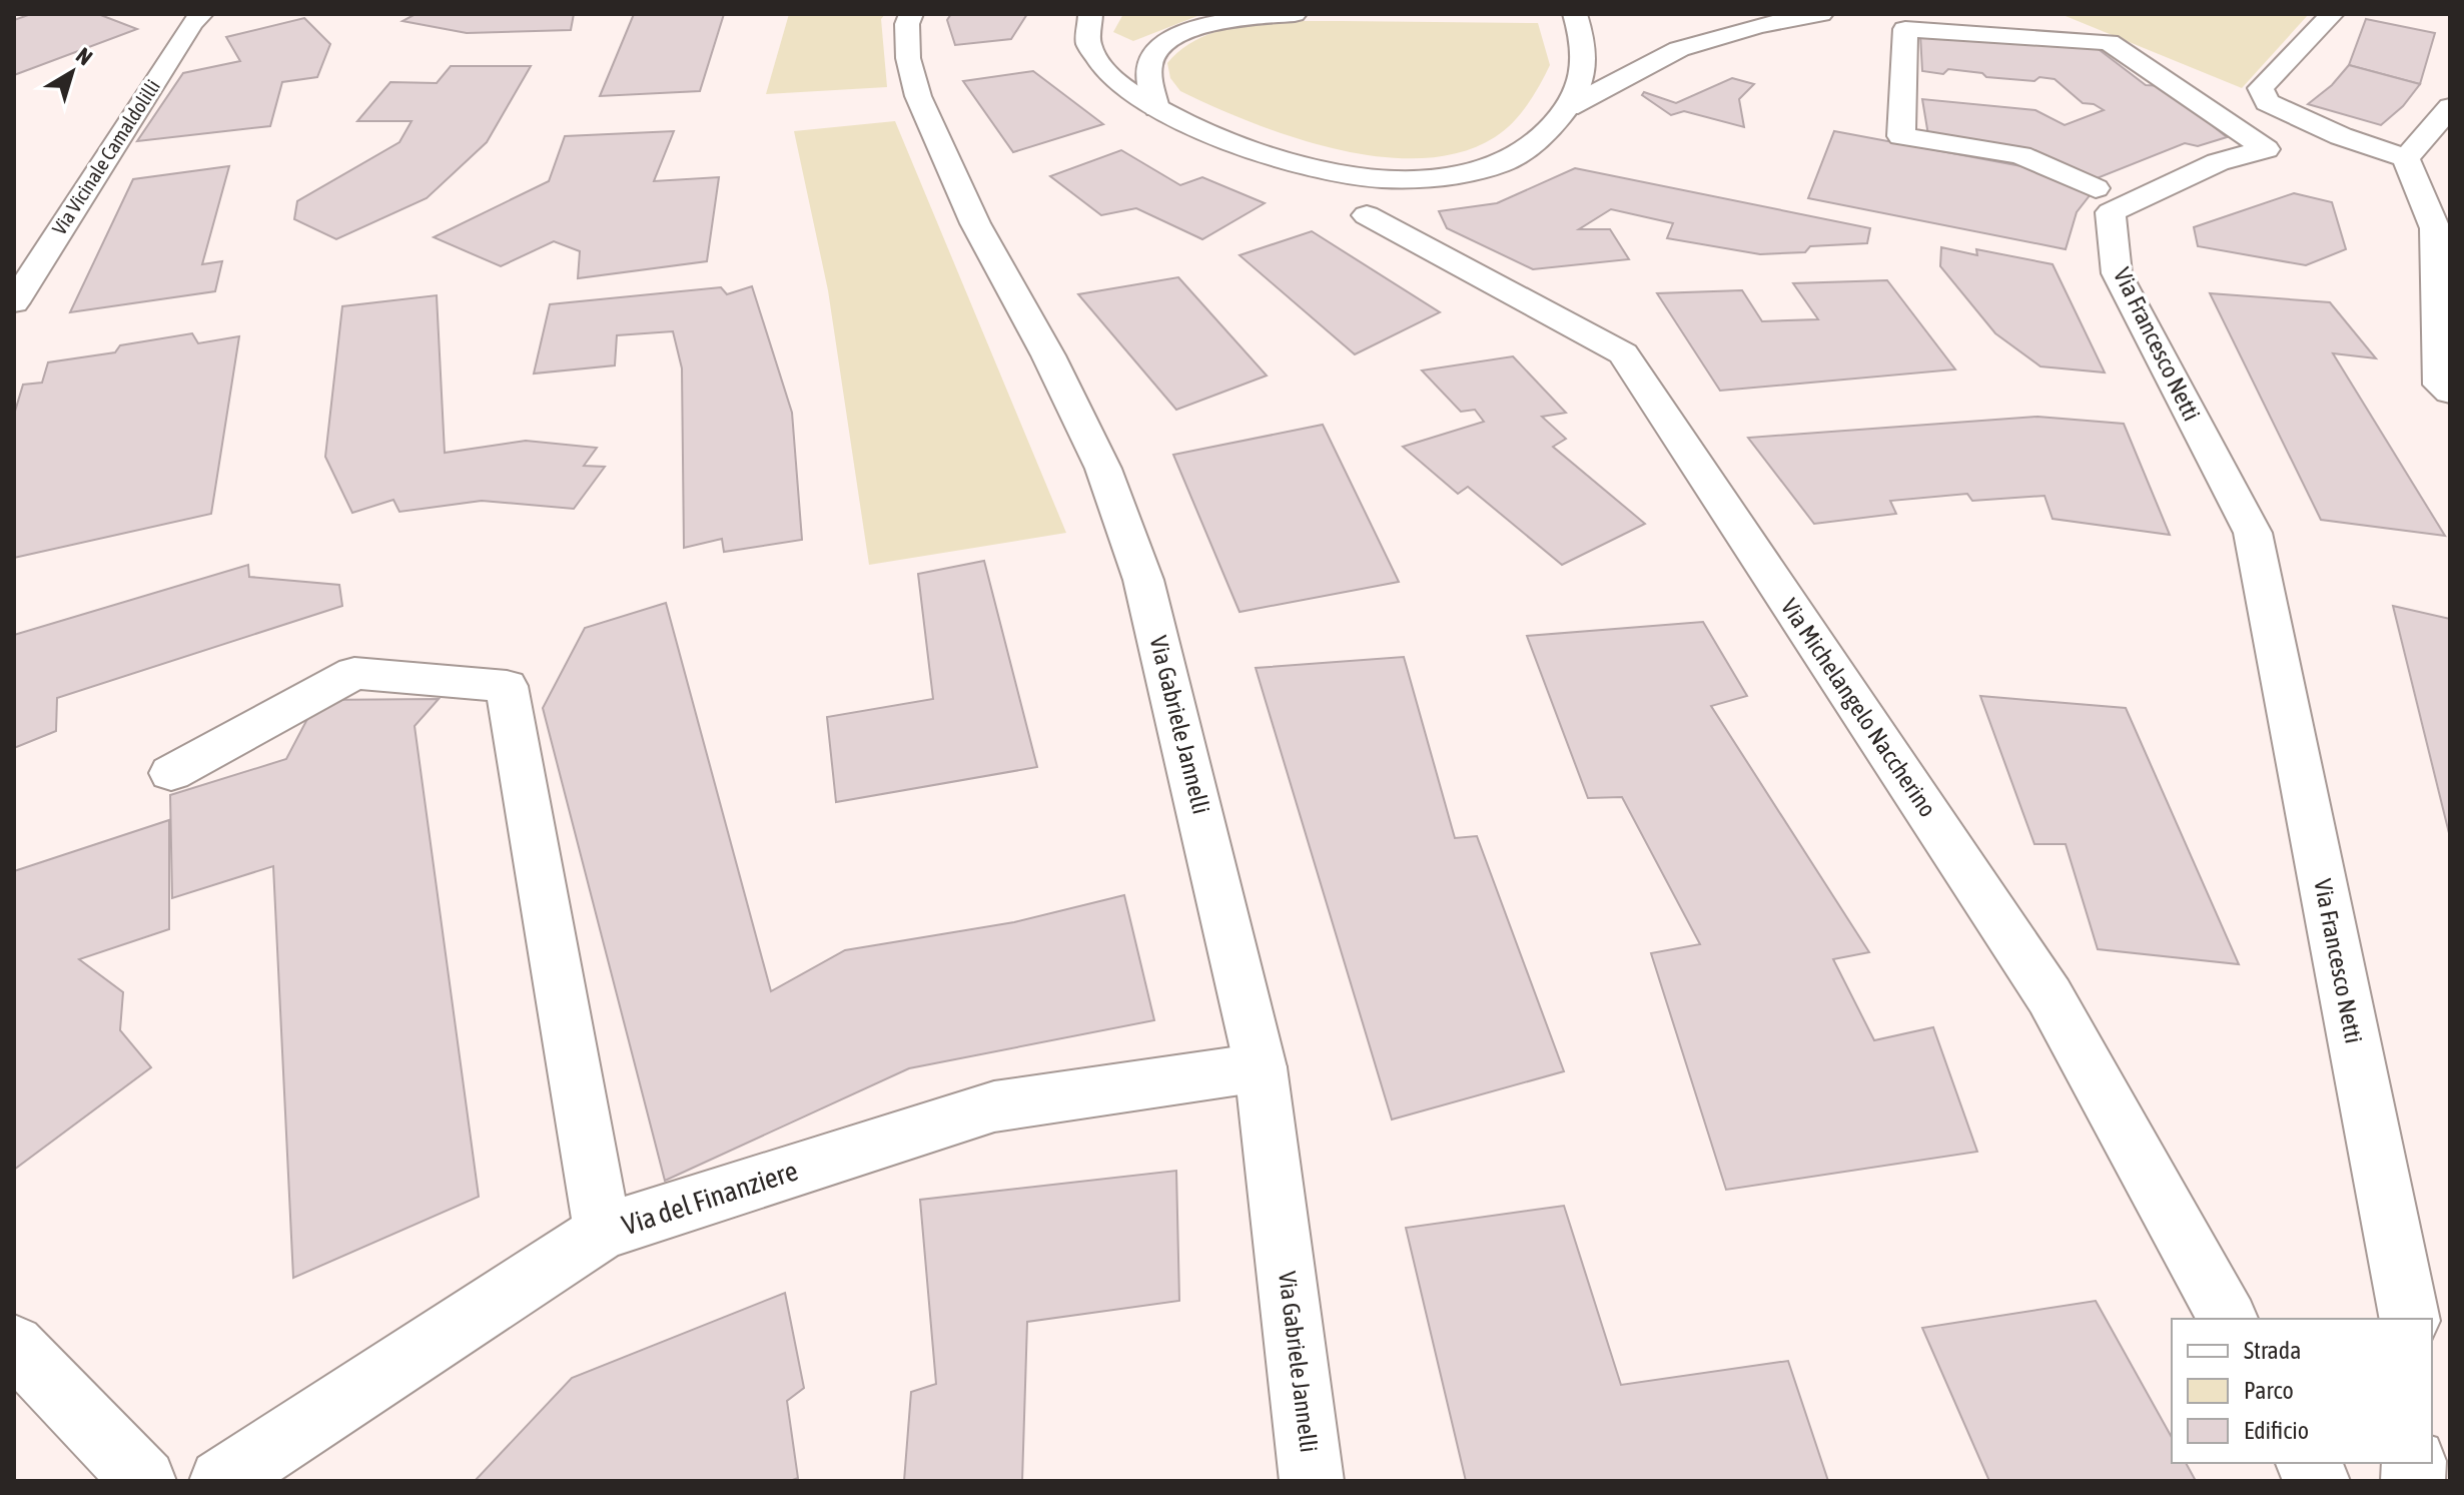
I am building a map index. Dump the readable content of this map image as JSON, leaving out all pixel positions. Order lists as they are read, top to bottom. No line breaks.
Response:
{"streets":{"main road":["Via Vicinale Camaldolilli","Via Francesco Netti","Via Michelangelo Naccherino","Via Gabriele Jannelli","Via del Finanziere"]},"crossings":[["Via Gabriele Jannelli","Via del Finanziere"]],"legend":["Strada","Parco","Edificio"],"north":"top right"}
